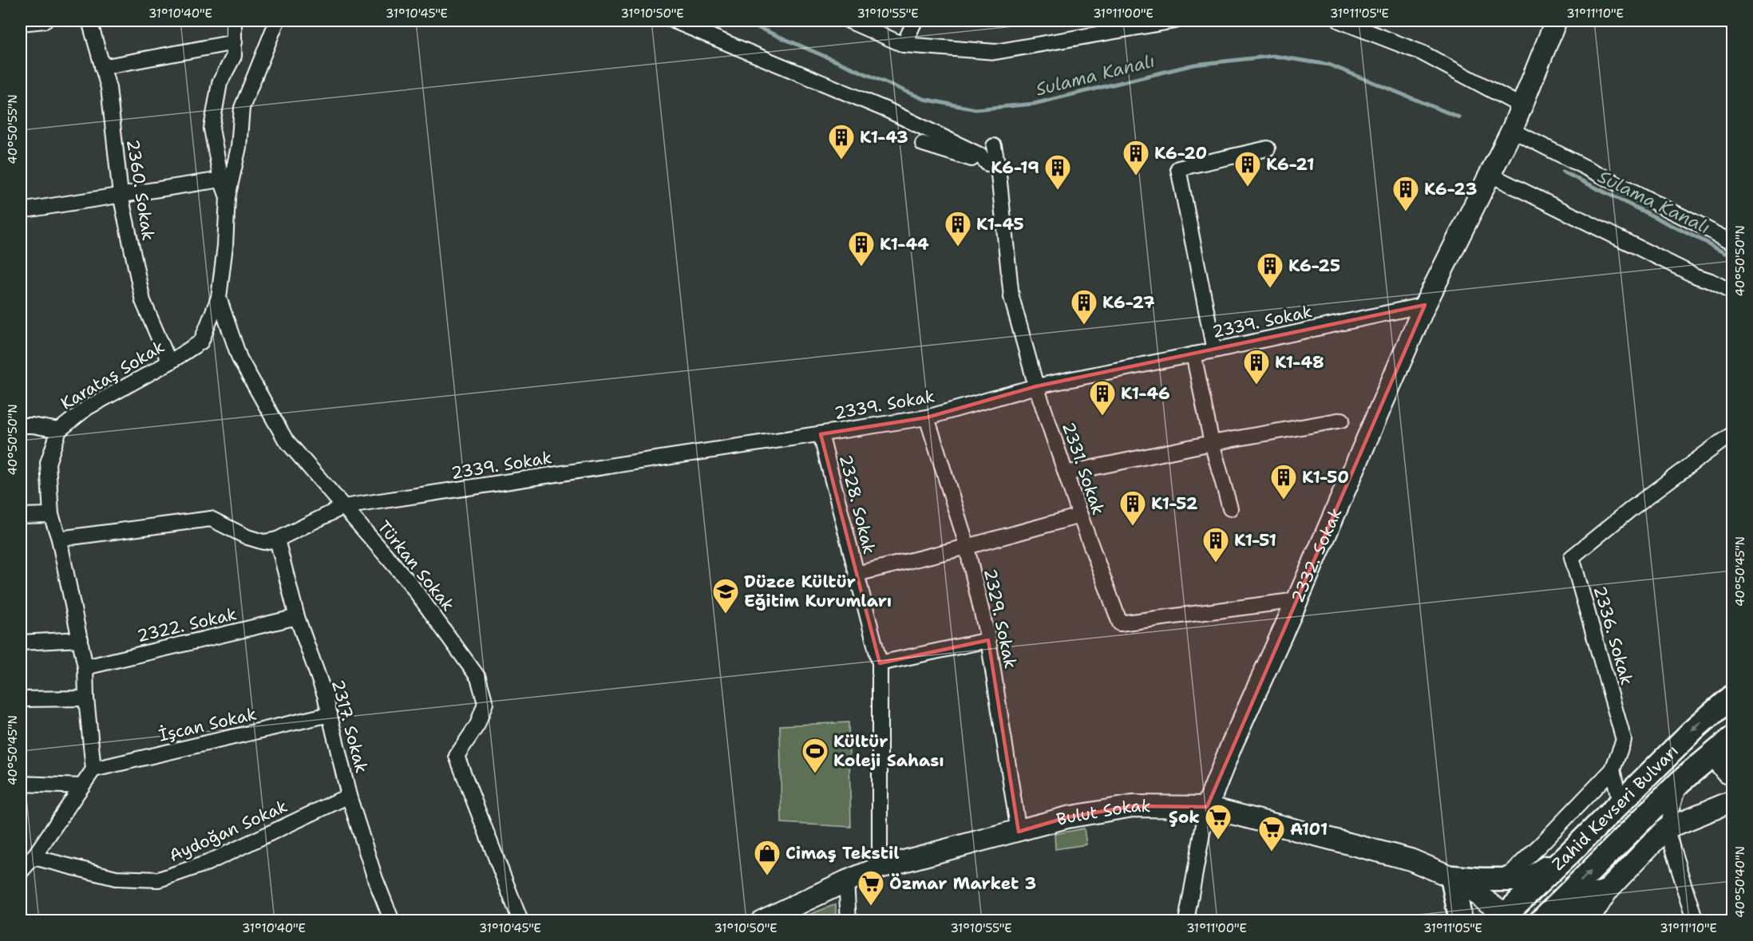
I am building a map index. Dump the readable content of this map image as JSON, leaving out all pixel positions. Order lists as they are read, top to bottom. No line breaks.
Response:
{"streets":{"main road":["2332. Sokak","Zahid Kevseri Bulvarı","Bulut Sokak"],"street":["2360. Sokak","2339. Sokak","Karataş Sokak","2331. Sokak","2328. Sokak","Türkan Sokak","2329. Sokak","2322. Sokak","2336. Sokak","İşcan Sokak","2317. Sokak","Aydoğan Sokak"]},"crossings":[["2360. Sokak","Karataş Sokak"],["2339. Sokak","2331. Sokak"],["2339. Sokak","2328. Sokak"],["2339. Sokak","2332. Sokak"],["2339. Sokak","Türkan Sokak"],["2339. Sokak","2329. Sokak"],["Karataş Sokak","Türkan Sokak"],["Karataş Sokak","2322. Sokak"],["Karataş Sokak","İşcan Sokak"],["2331. Sokak","2332. Sokak"],["2328. Sokak","Bulut Sokak"],["2332. Sokak","Bulut Sokak"],["2329. Sokak","Bulut Sokak"],["2322. Sokak","2317. Sokak"],["İşcan Sokak","2317. Sokak"],["2317. Sokak","Aydoğan Sokak"],["Zahid Kevseri Bulvarı","Bulut Sokak"]],"water":["Sulama Kanalı"],"places":{"building":["K1-43","K6-20","K6-21","K6-19","K6-23","K1-45","K1-44","K6-25","K6-27","K1-48","K1-46","K1-50","K1-52","K1-51"],"school or university":["Düzce Kültür Eğitim Kurumları"],"sports":["Kültür Koleji Sahası"],"supermarket":["Şok","A101","Özmar Market 3"],"shop":["Cimaş Tekstil"]},"coordinates":["31°10'40\"E","31°10'45\"E","31°10'50\"E","31°10'55\"E","31°11'00\"E","31°11'05\"E","31°11'10\"E","40°50'55\"N","40°50'50\"N","40°50'45\"N","40°50'40\"N"]}
